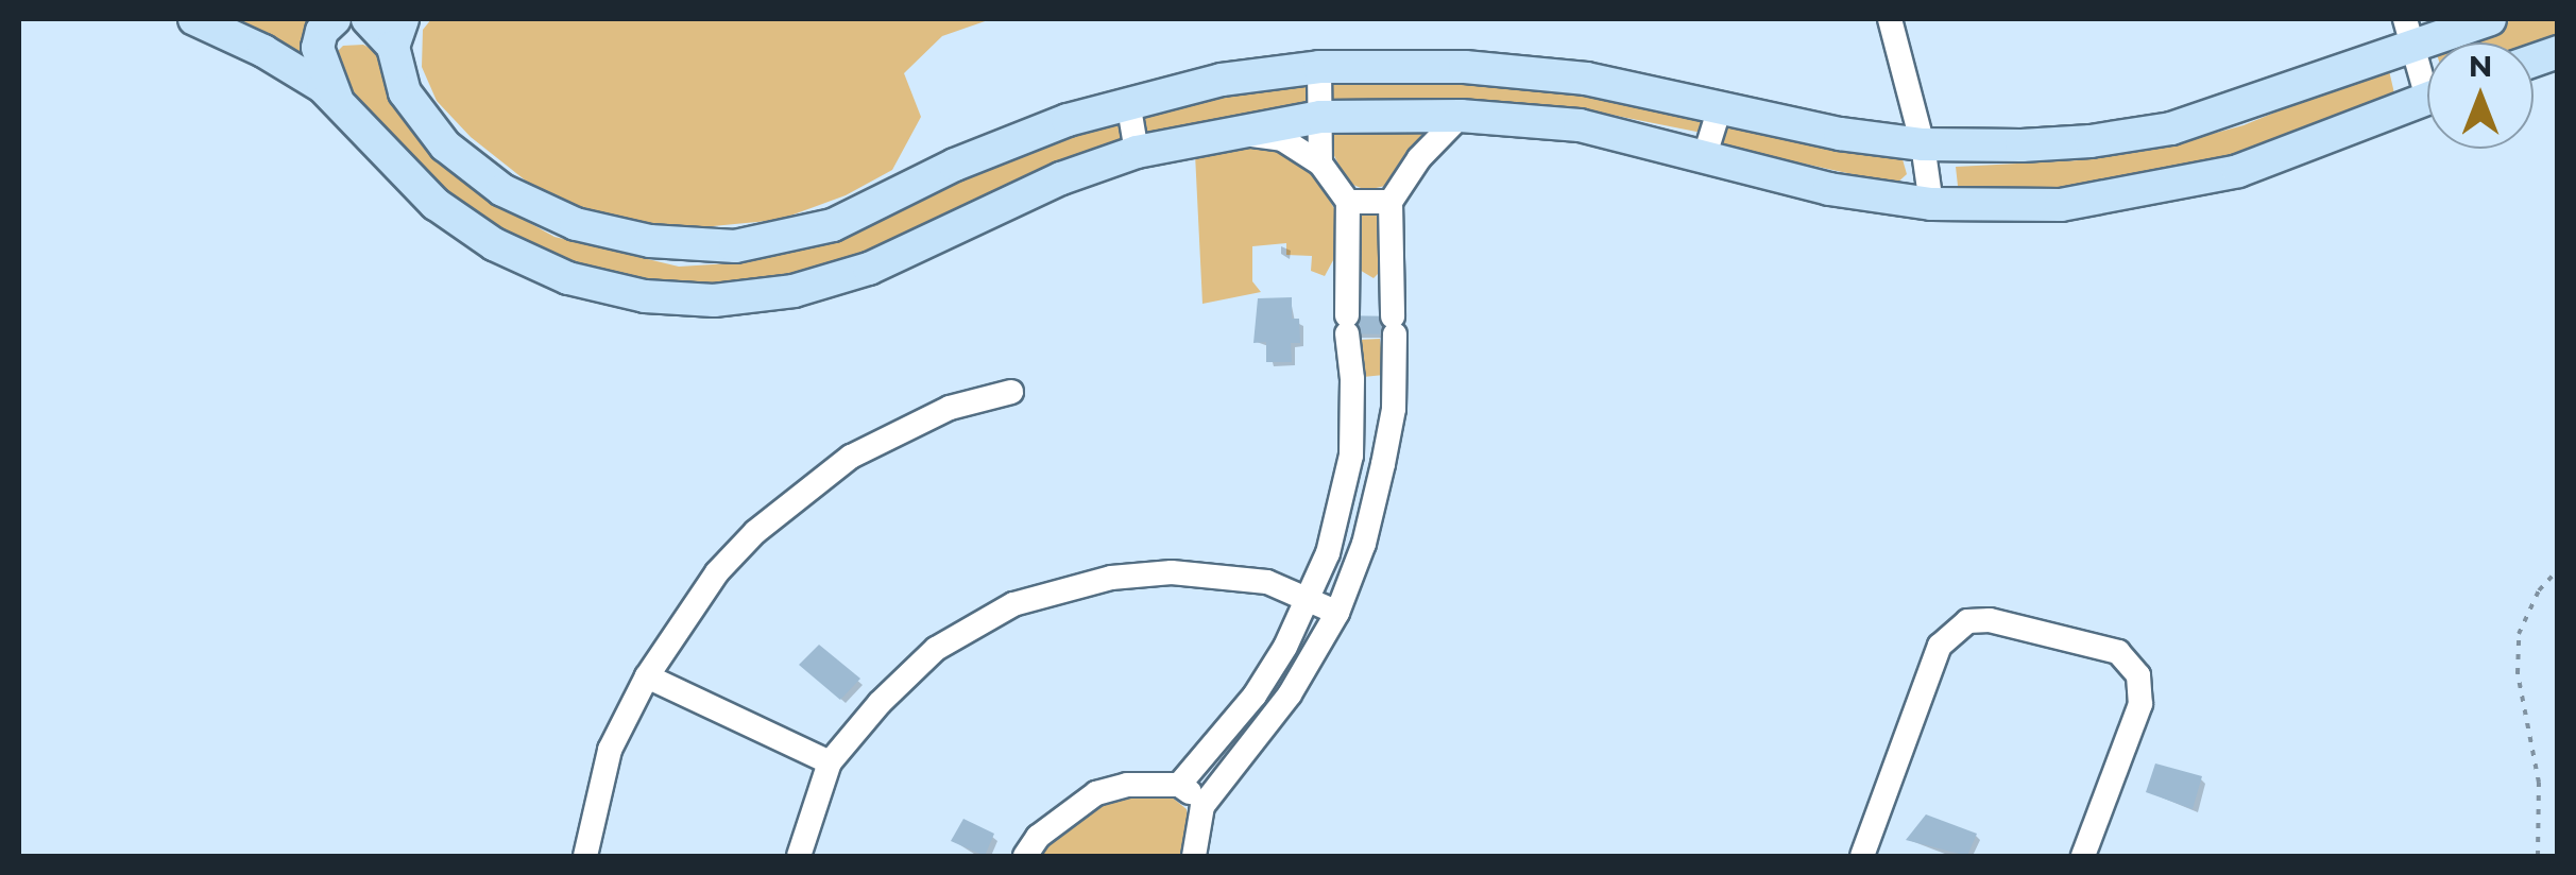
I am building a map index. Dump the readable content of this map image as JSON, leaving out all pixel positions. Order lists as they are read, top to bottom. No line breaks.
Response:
{"north":"top"}
